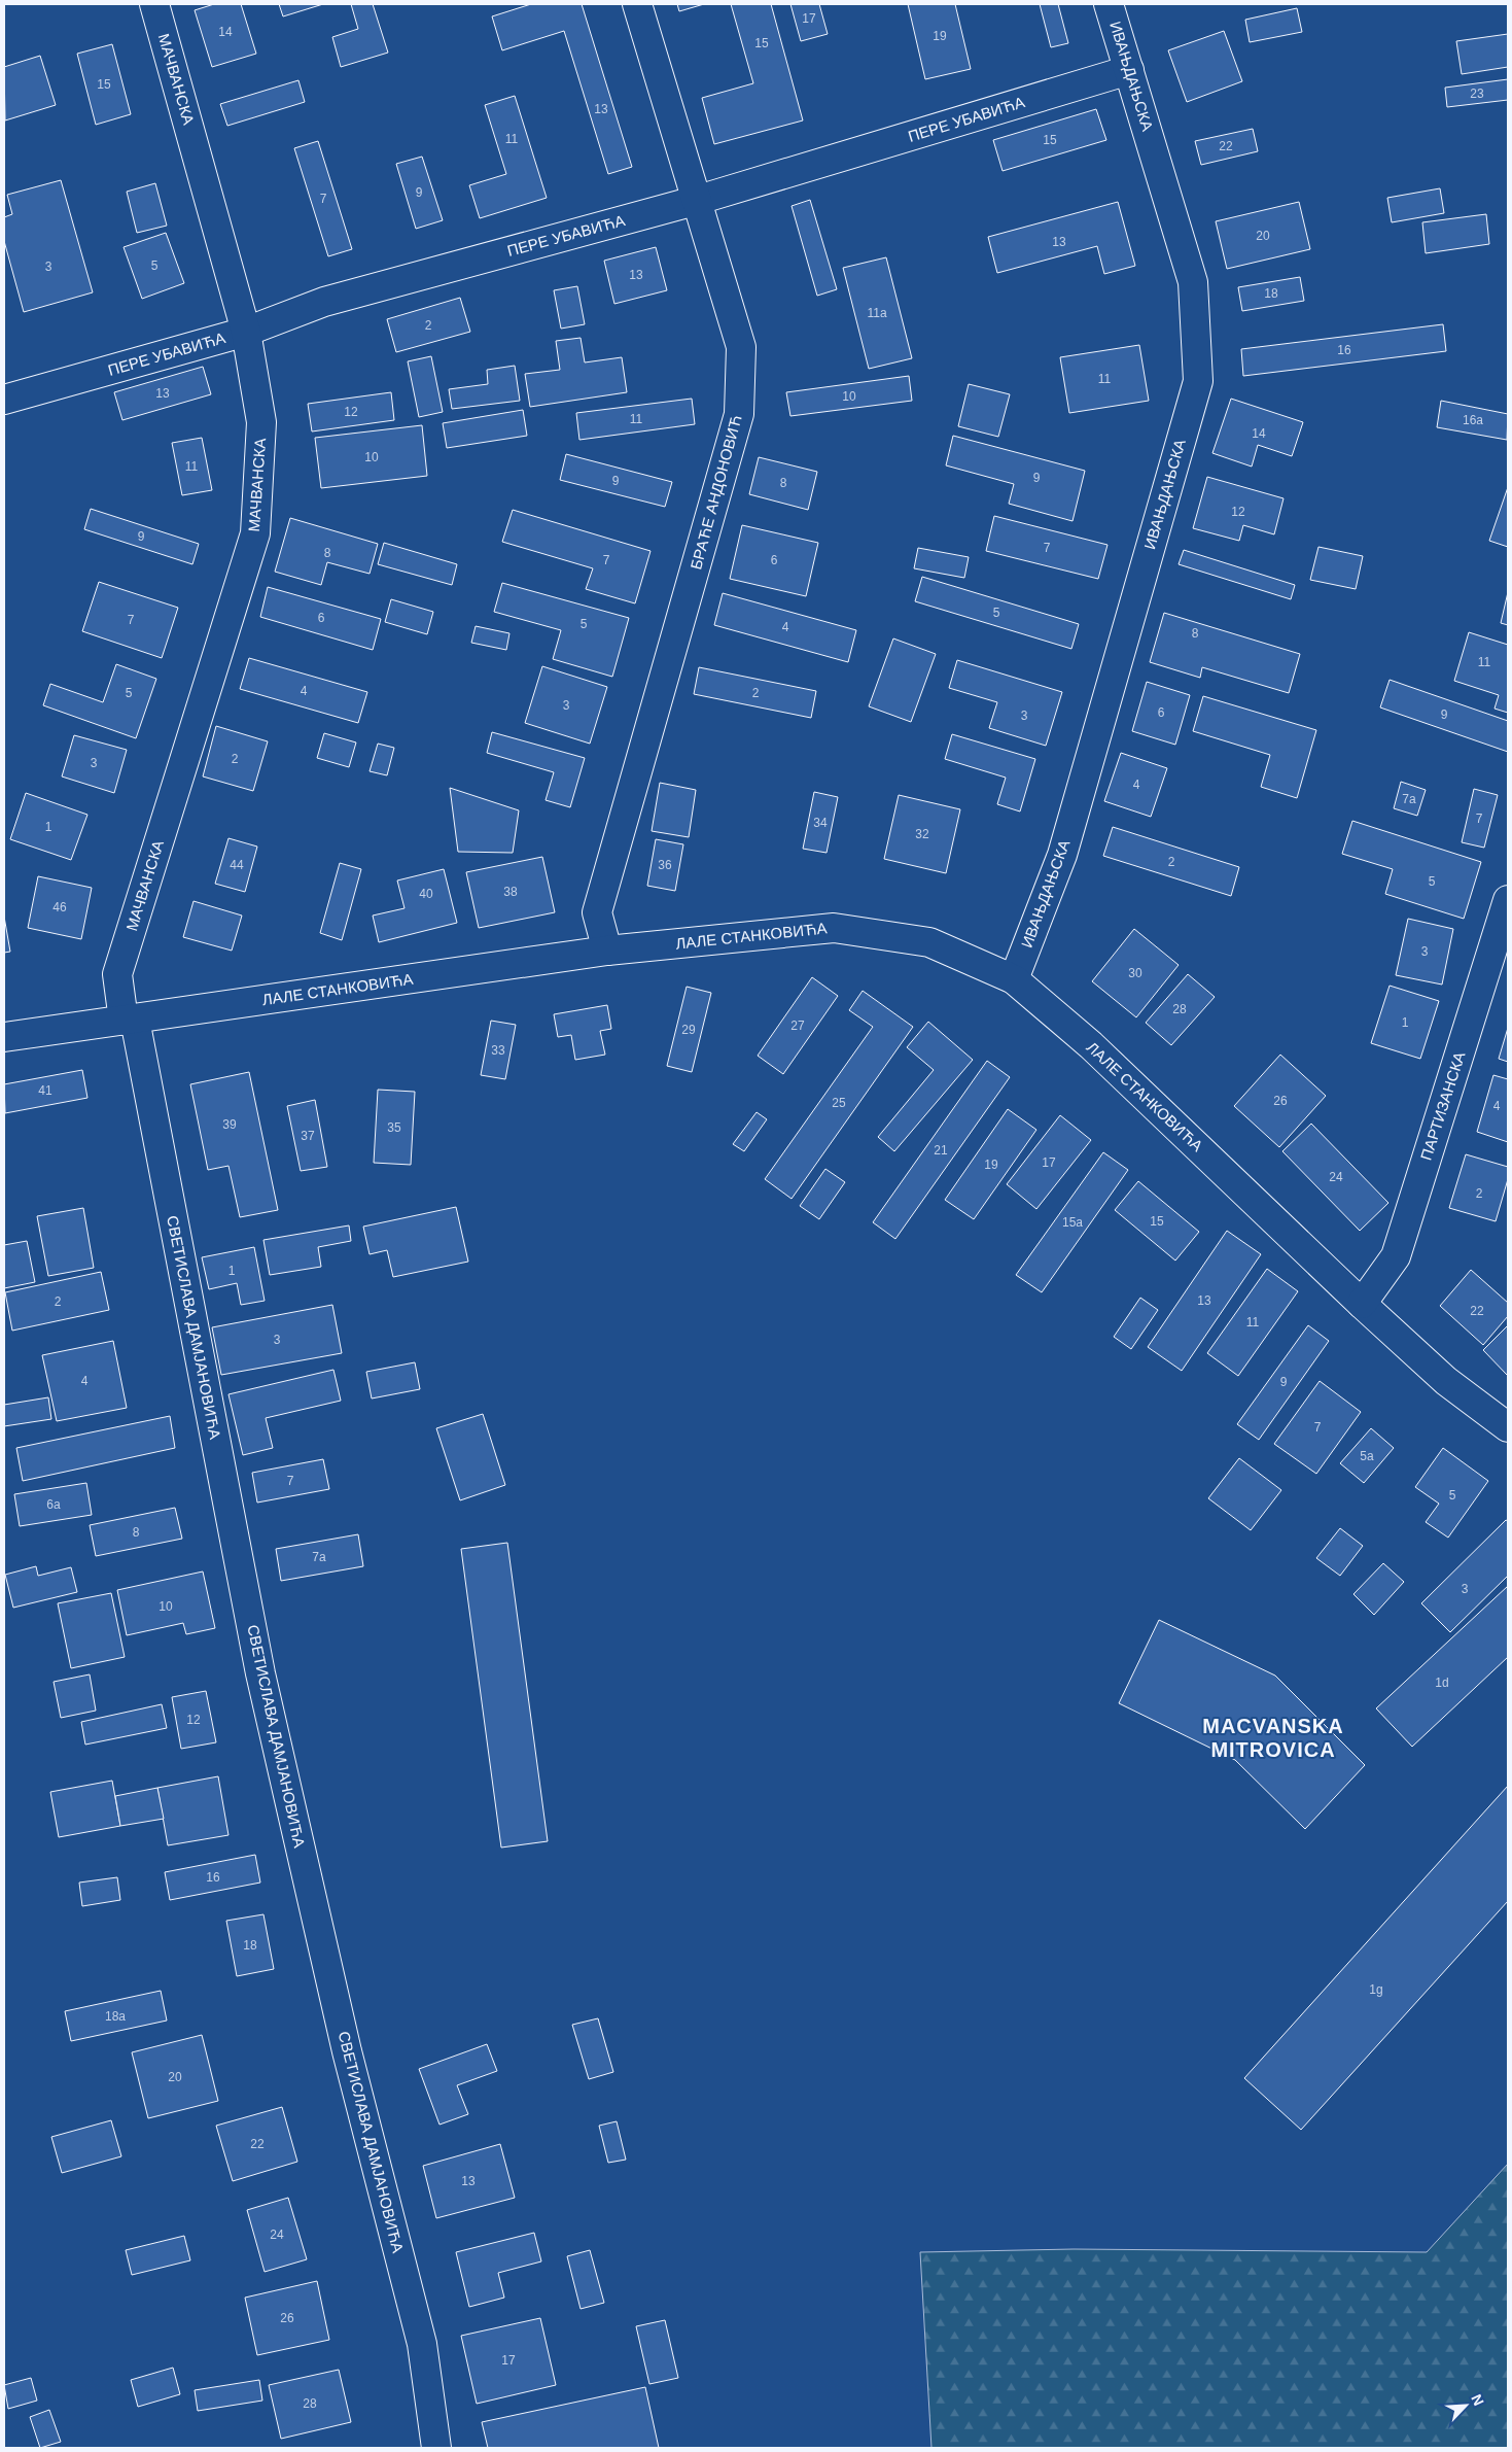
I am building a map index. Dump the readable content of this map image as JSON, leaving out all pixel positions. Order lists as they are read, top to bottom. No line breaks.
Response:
{"streets":{"street":["ИВАЊДАЊСКА","МАЧВАНСКА","ПЕРЕ УБАВИЋА","БРАЋЕ АНДОНОВИЋ","ЛАЛЕ СТАНКОВИЋА","ПАРТИЗАНСКА","СВЕТИСЛАВА ДАМЈАНОВИЋА"]},"crossings":[["ИВАЊДАЊСКА","ПЕРЕ УБАВИЋА"],["ИВАЊДАЊСКА","ЛАЛЕ СТАНКОВИЋА"],["МАЧВАНСКА","ПЕРЕ УБАВИЋА"],["МАЧВАНСКА","ЛАЛЕ СТАНКОВИЋА"],["МАЧВАНСКА","СВЕТИСЛАВА ДАМЈАНОВИЋА"],["ПЕРЕ УБАВИЋА","БРАЋЕ АНДОНОВИЋ"],["БРАЋЕ АНДОНОВИЋ","ЛАЛЕ СТАНКОВИЋА"],["ЛАЛЕ СТАНКОВИЋА","ПАРТИЗАНСКА"],["ЛАЛЕ СТАНКОВИЋА","СВЕТИСЛАВА ДАМЈАНОВИЋА"]],"districts":["MACVANSKA MITROVICA"],"house_numbers":["17","14","19","15","15","23","13","11","15","22","9","7","20","13","5","3","13","18","11a","2","16","11","13","10","12","11","16a","14","10","11","9","9","8","12","9","7","8","7","6","5","6","7","5","4","8","11","4","5","2","3","6","9","3","2","3","4","7a","7","34","1","32","2","44","36","5","38","40","46","3","30","28","1","27","29","33","41","26","25","4","39","35","37","21","17","19","24","2","15","15a","1","13","2","22","11","3","4","9","7","5a","7","5","6a","8","7a","3","10","1d","12","16","18","1g","18a","20","22","13","24","26","17","28"],"north":"top right"}
